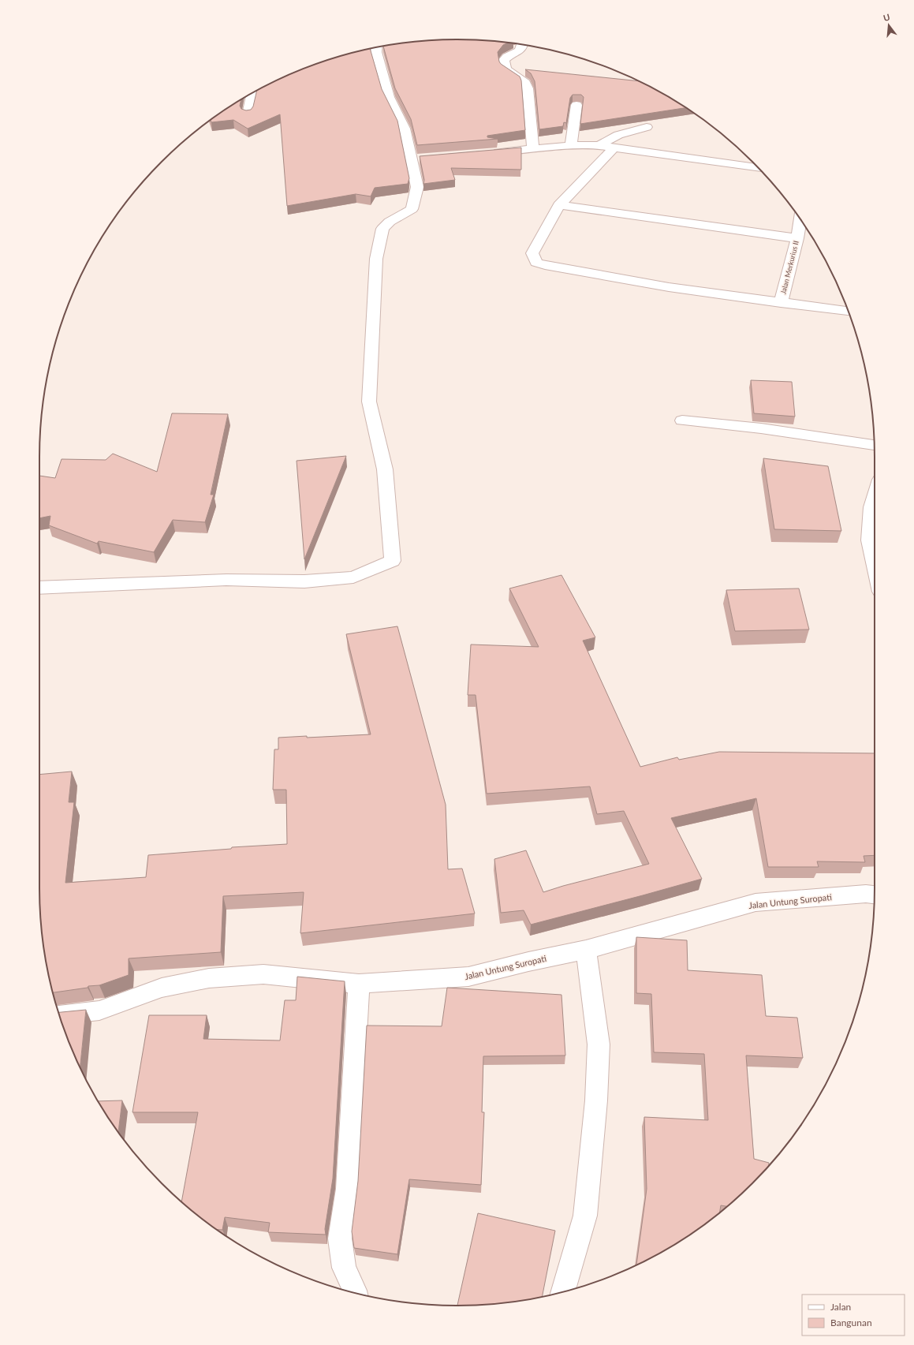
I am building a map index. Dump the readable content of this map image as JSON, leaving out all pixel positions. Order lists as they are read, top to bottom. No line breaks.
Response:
{"streets":{"street":["Jalan Merkurius II","Jalan Untung Suropati"]},"legend":["Jalan","Bangunan"],"north":"top"}
